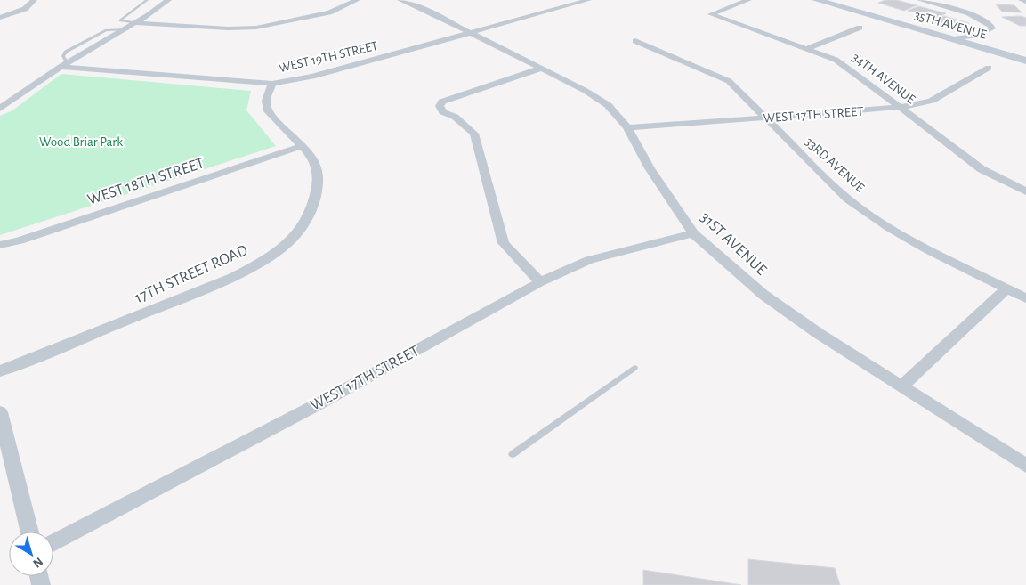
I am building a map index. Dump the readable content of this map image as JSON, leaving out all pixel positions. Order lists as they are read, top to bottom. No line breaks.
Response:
{"streets":{"main road":["35TH AVENUE"],"street":["WEST 19TH STREET","34TH AVENUE","WEST 17TH STREET","33RD AVENUE","WEST 18TH STREET","31ST AVENUE","17TH STREET ROAD"]},"crossings":[["WEST 19TH STREET","31ST AVENUE"],["WEST 19TH STREET","17TH STREET ROAD"],["34TH AVENUE","WEST 17TH STREET"],["WEST 17TH STREET","33RD AVENUE"],["WEST 17TH STREET","31ST AVENUE"],["WEST 18TH STREET","17TH STREET ROAD"]],"parks":["Wood Briar Park"],"north":"bottom right"}
